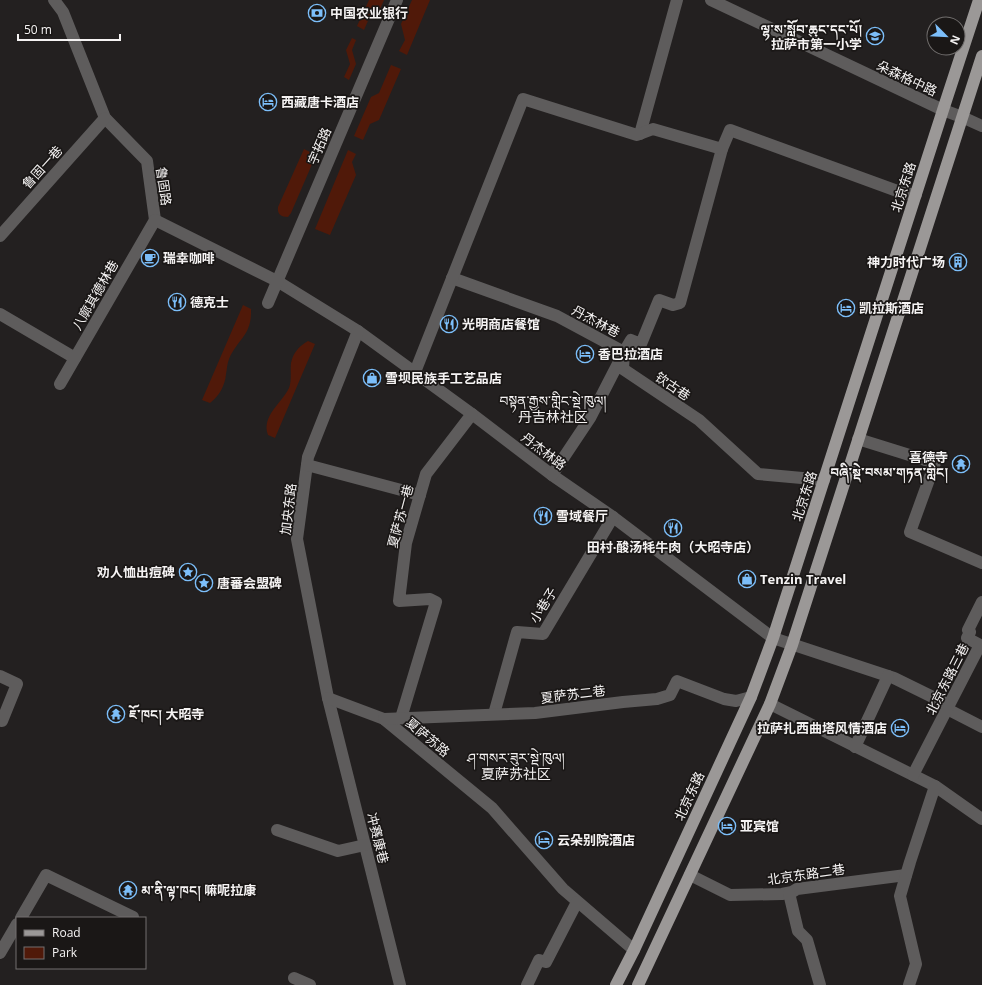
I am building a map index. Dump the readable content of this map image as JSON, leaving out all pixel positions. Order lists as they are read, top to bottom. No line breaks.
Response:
{"streets":{"main road":["北京东路"],"street":["朵森格中路","宇拓路","鲁固一巷","鲁固路","八廓其德林巷","丹杰林巷","钦古巷","丹杰林路","加央东路","夏萨苏一巷","小巷子","北京东路三巷","夏萨苏二巷","夏萨苏路","冲赛康巷","北京东路二巷"]},"crossings":[["朵森格中路","北京东路"],["宇拓路","鲁固路"],["宇拓路","丹杰林路"],["鲁固一巷","鲁固路"],["鲁固路","八廓其德林巷"],["鲁固路","丹杰林路"],["北京东路","丹杰林巷"],["北京东路","钦古巷"],["北京东路","丹杰林路"],["北京东路","夏萨苏二巷"],["北京东路","夏萨苏路"],["丹杰林巷","钦古巷"],["丹杰林路","加央东路"],["丹杰林路","夏萨苏一巷"],["丹杰林路","小巷子"],["丹杰林路","北京东路三巷"],["加央东路","夏萨苏路"],["加央东路","冲赛康巷"],["夏萨苏一巷","夏萨苏二巷"],["小巷子","夏萨苏二巷"],["夏萨苏二巷","夏萨苏路"],["夏萨苏路","冲赛康巷"]],"districts":["བསྟན་རྒྱས་གླིང་སྡེ་ཁུལ། 丹吉林社区","ཤ་གསར་ཟུར་སྡེ་ཁུལ། 夏萨苏社区"],"places":{"bank":["中国农业银行"],"school or university":["ལྷ་ས་སློབ་ཆུང་དང་པོ། 拉萨市第一小学"],"hotel":["西藏唐卡酒店","凯拉斯酒店","香巴拉酒店","拉萨扎西曲塔风情酒店","亚宾馆","云朵别院酒店"],"cafe":["瑞幸咖啡"],"building":["神力时代广场"],"restaurant":["德克士","光明商店餐馆","雪域餐厅","田村·酸汤牦牛肉（大昭寺店）"],"shop":["雪坝民族手工艺品店","Tenzin Travel"],"temple":["喜德寺 བཞི་སྡེ་བསམ་གཏན་གླིང།","ཇོ་ཁང། 大昭寺","མ་ནི་ལྟ་ཁང། 嘛呢拉康"],"place":["劝人恤出痘碑","唐蕃会盟碑"]},"legend":["Road","Park"],"scale_bar":"50 m","north":"bottom right"}
